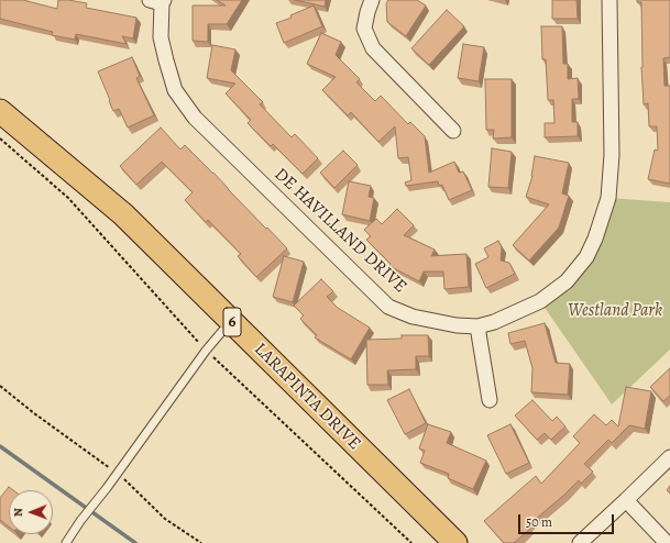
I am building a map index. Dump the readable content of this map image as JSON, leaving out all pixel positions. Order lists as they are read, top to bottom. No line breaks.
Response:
{"streets":{"main road":["6","LARAPINTA DRIVE"],"street":["DE HAVILLAND DRIVE"]},"parks":["Westland Park"],"scale_bar":"50 m","north":"left"}
